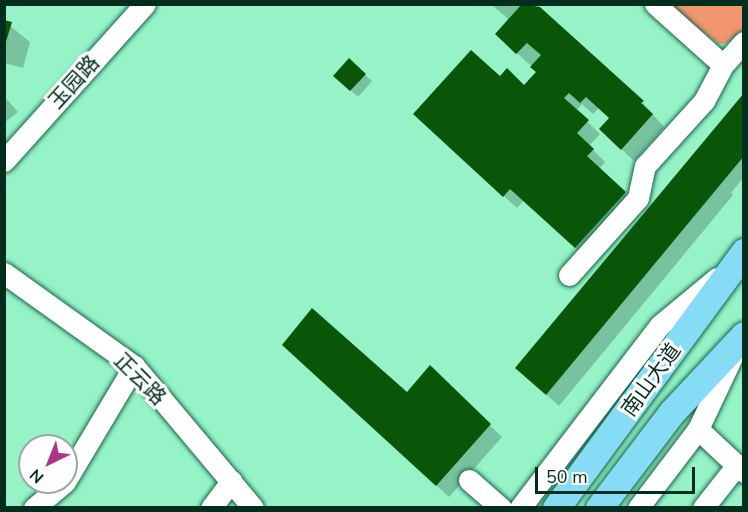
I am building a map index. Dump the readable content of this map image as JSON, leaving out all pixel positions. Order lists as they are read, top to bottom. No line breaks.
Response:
{"streets":{"main road":["南山大道"],"street":["玉园路","正云路"]},"scale_bar":"50 m","north":"bottom left"}
